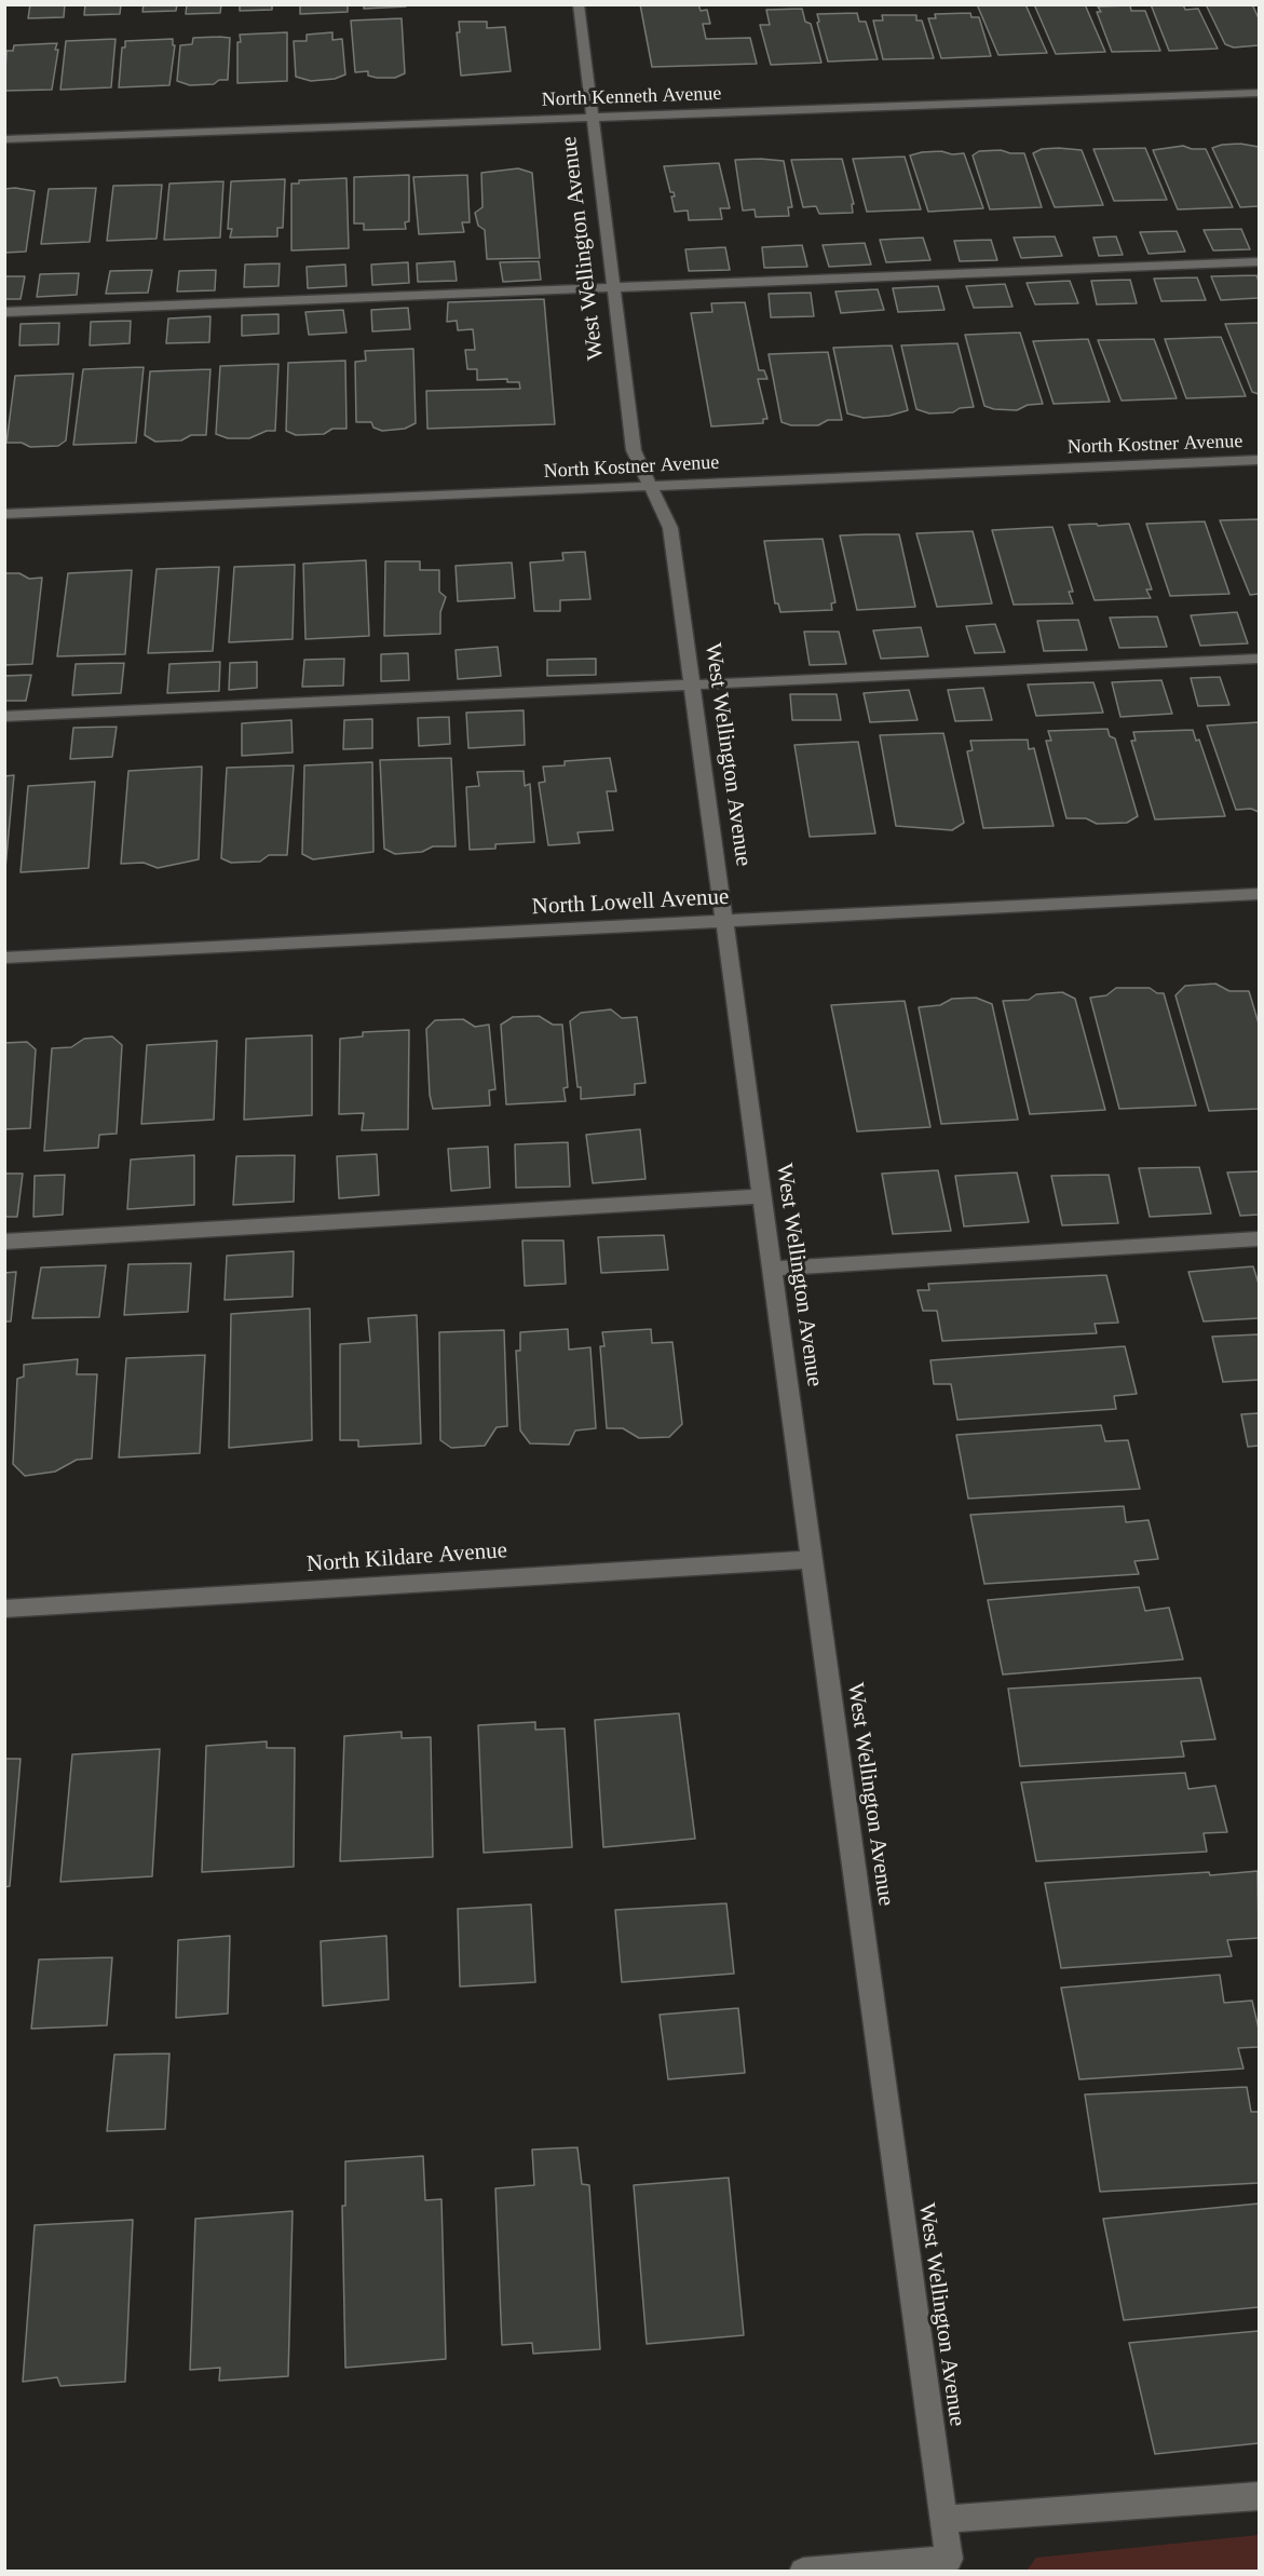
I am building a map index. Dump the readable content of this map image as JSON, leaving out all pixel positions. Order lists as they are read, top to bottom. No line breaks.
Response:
{"streets":{"street":["North Kenneth Avenue","West Wellington Avenue","North Kostner Avenue","North Lowell Avenue","North Kildare Avenue"]},"crossings":[["North Kenneth Avenue","West Wellington Avenue"],["West Wellington Avenue","North Kostner Avenue"],["West Wellington Avenue","North Lowell Avenue"],["West Wellington Avenue","North Kildare Avenue"]]}
